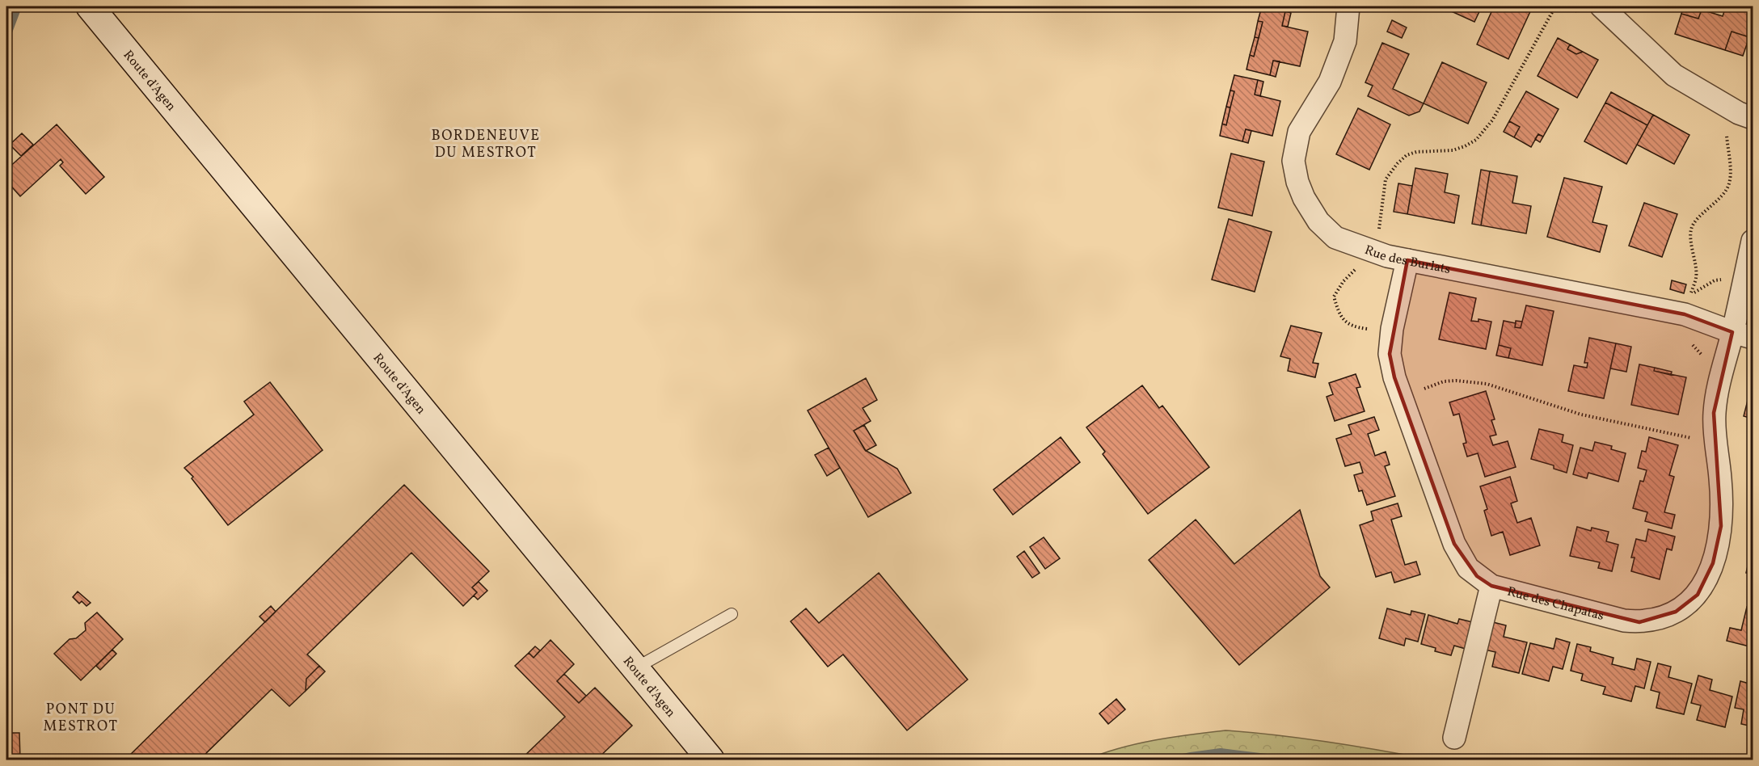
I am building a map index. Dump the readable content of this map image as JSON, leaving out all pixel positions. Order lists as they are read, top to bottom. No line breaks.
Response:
{"streets":{"main road":["Route d'Agen"],"street":["Rue des Burlats","Rue des Chapatas"]},"crossings":[["Rue des Burlats","Rue des Chapatas"]],"districts":["BORDENEUVE DU MESTROT","PONT DU MESTROT"]}
